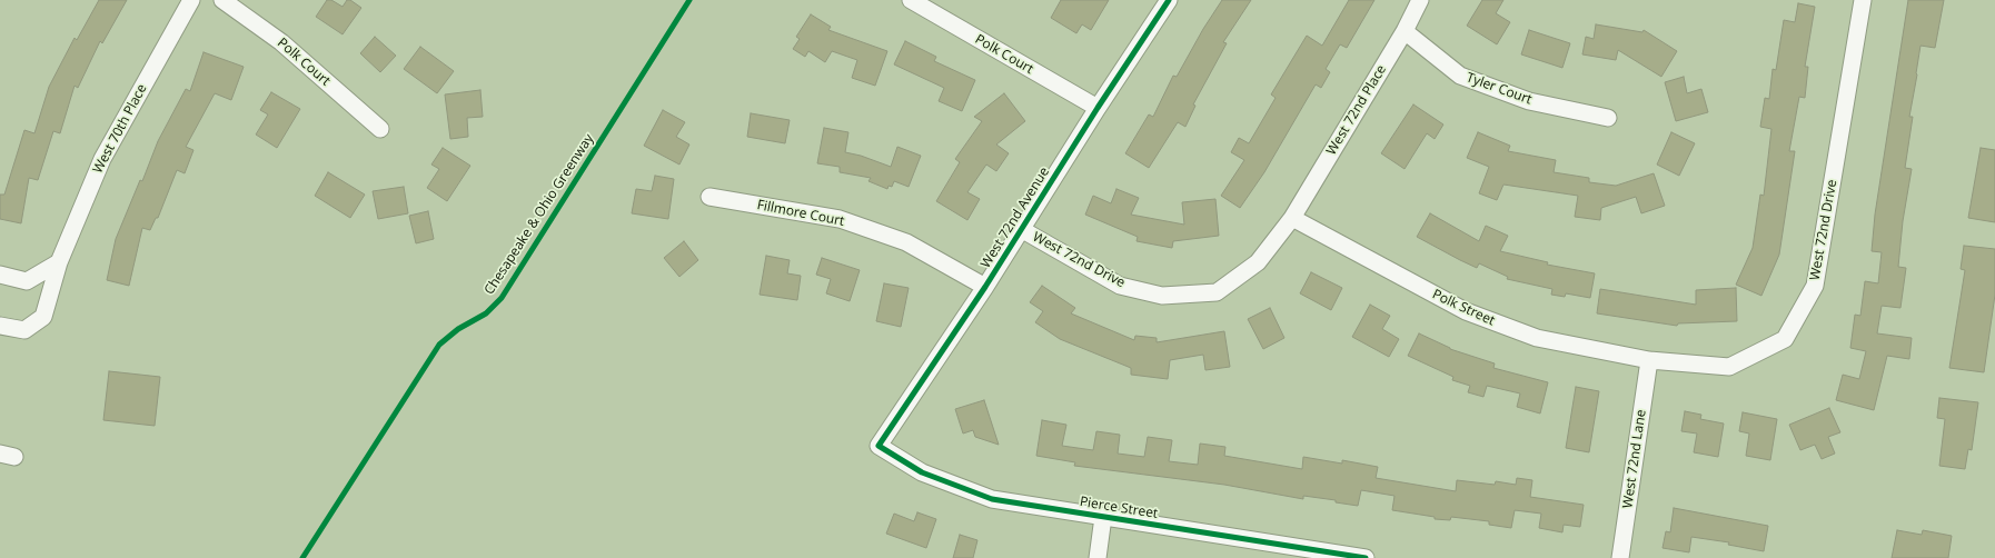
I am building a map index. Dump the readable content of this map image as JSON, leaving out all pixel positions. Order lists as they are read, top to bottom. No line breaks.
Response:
{"streets":{"street":["Polk Court","Tyler Court","West 72nd Place","West 70th Place","Fillmore Court","West 72nd Avenue","West 72nd Drive","Polk Street","West 72nd Lane","Pierce Street"],"cycle path":["Chesapeake & Ohio Greenway"]},"crossings":[["Polk Court","West 72nd Avenue"],["Tyler Court","West 72nd Place"],["West 72nd Place","West 72nd Drive"],["West 72nd Place","Polk Street"],["Fillmore Court","West 72nd Avenue"],["West 72nd Avenue","West 72nd Drive"],["West 72nd Avenue","Pierce Street"],["West 72nd Drive","Polk Street"],["West 72nd Drive","West 72nd Lane"],["Polk Street","West 72nd Lane"]]}
